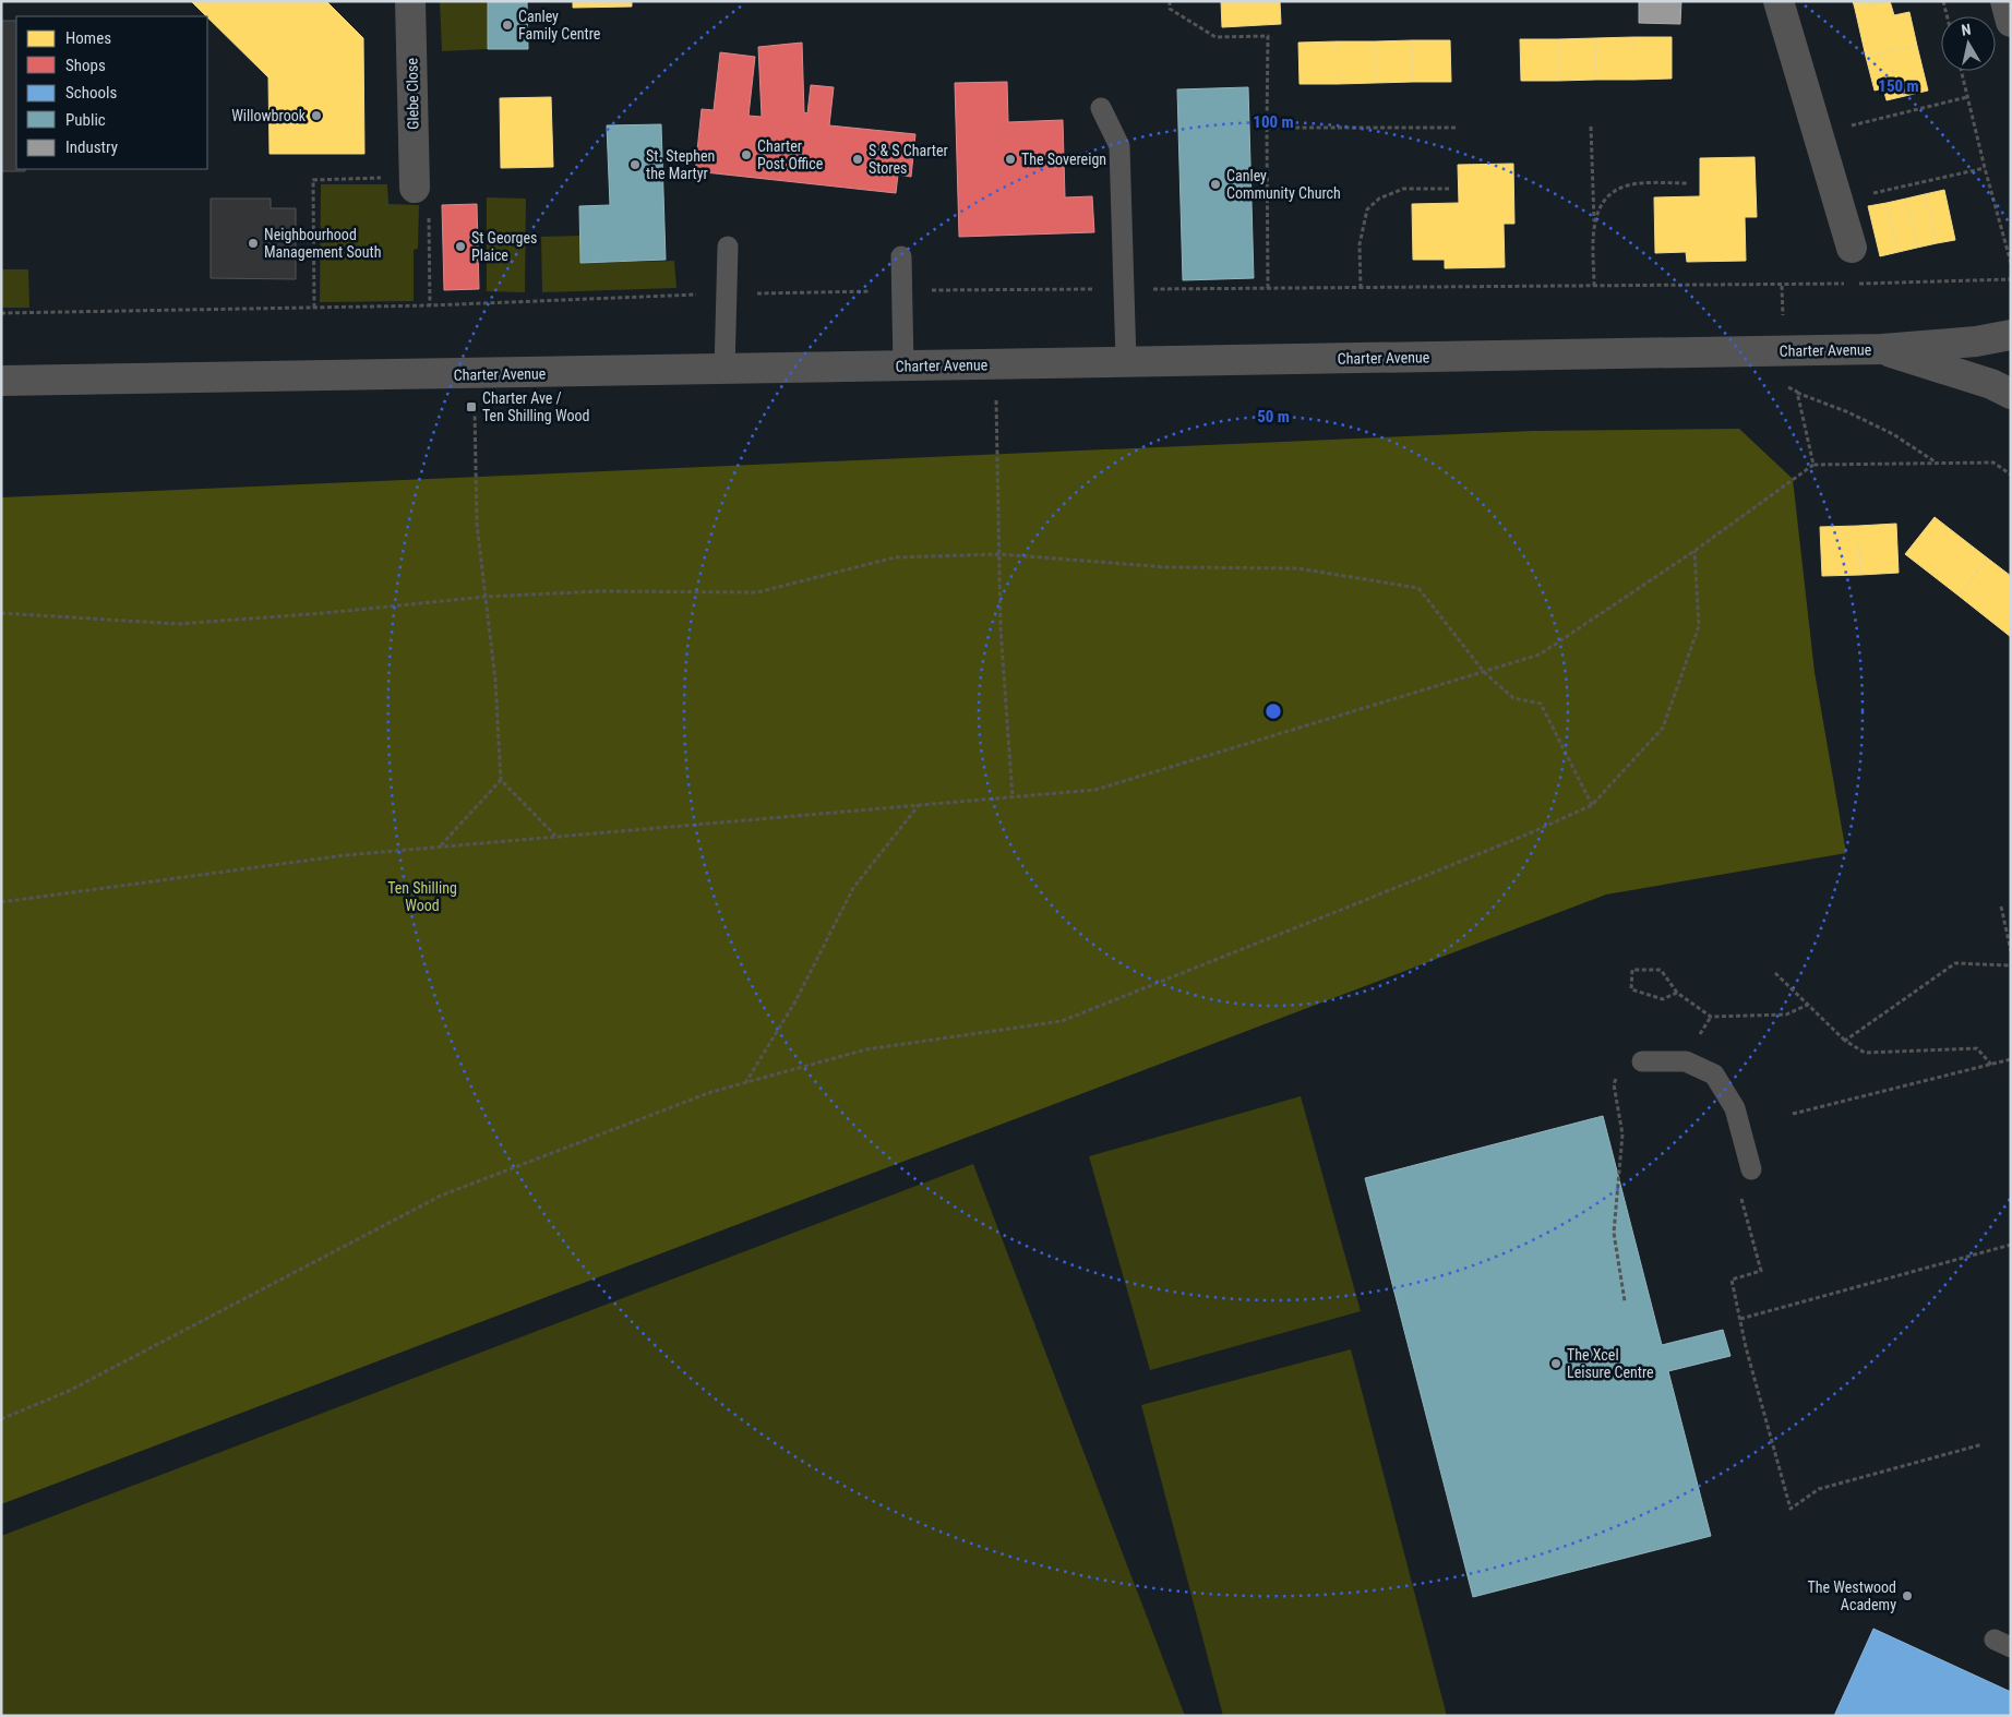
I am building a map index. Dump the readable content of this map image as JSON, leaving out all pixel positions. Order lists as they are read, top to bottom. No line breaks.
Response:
{"streets":{"street":["Glebe Close","Charter Avenue"]},"parks":["Ten Shilling Wood"],"places":{"other":["Canley Family Centre","Willowbrook","Charter Post Office","S & S Charter Stores","The Sovereign","St. Stephen the Martyr","Canley Community Church","Neighbourhood Management South","St Georges Plaice","The Xcel Leisure Centre","The Westwood Academy"],"transit":["Charter Ave / Ten Shilling Wood"]},"legend":["Homes","Shops","Schools","Public","Industry"],"north":"top","rings":["150 m","100 m","50 m"]}
